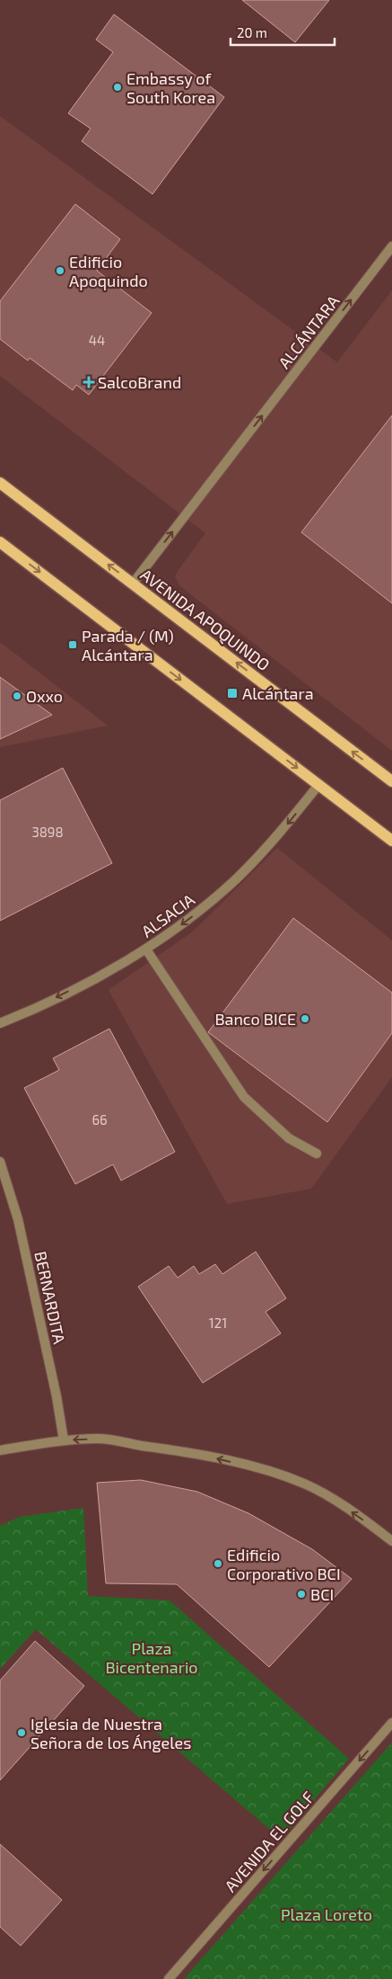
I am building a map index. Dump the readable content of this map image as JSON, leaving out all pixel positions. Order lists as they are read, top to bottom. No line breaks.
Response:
{"streets":{"main road":["AVENIDA APOQUINDO"],"street":["ALCÁNTARA","ALSACIA","BERNARDITA","AVENIDA EL GOLF"]},"crossings":[["ALCÁNTARA","AVENIDA APOQUINDO"]],"one_way":["ALCÁNTARA","ALSACIA","AVENIDA EL GOLF"],"parks":["Plaza Bicentenario","Plaza Loreto"],"places":{"other":["Embassy of South Korea","Edificio Apoquindo","Oxxo","Banco BICE","Edificio Corporativo BCI","BCI","Iglesia de Nuestra Señora de los Ángeles"],"health":["SalcoBrand"],"transit":["Parada / (M) Alcántara","Alcántara"]},"house_numbers":["44","3898","66","121"],"scale_bar":"20 m"}
